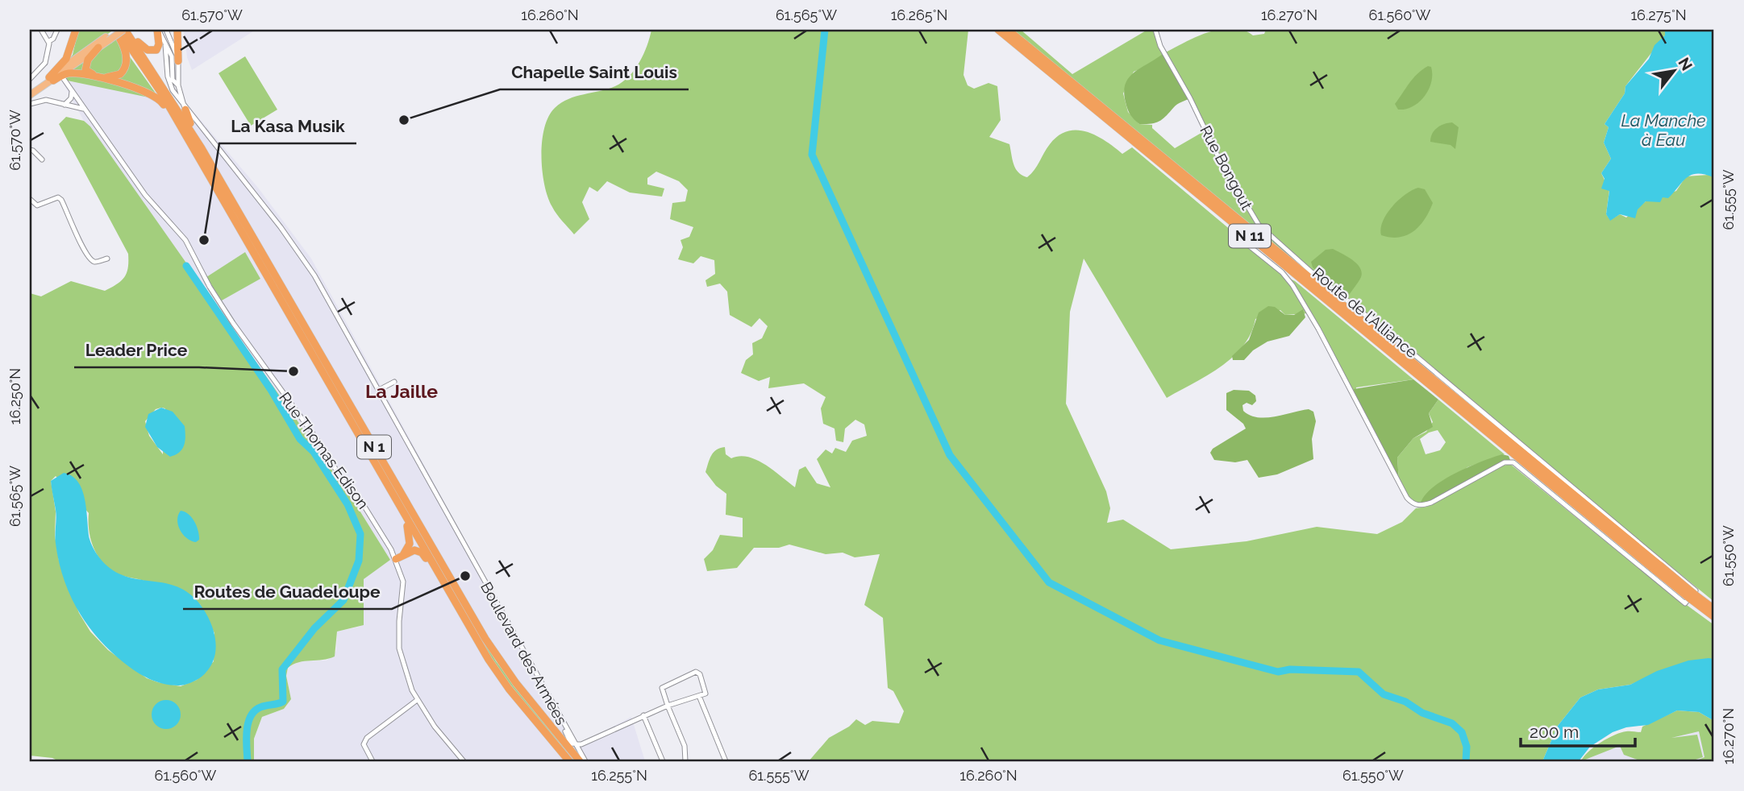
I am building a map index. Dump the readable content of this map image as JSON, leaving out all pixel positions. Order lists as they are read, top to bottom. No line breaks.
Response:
{"streets":{"highway":["N 11","Route de l'Alliance","N 1"],"street":["Rue Bongout","Rue Thomas Edison","Boulevard des Armées"]},"districts":["La Jaille"],"water":["La Manche à Eau"],"places":["Chapelle Saint Louis","La Kasa Musik","Leader Price","Routes de Guadeloupe"],"scale_bar":"200 m","north":"top right","coordinates":["61.570°W","16.260°N","61.565°W","16.265°N","16.270°N","61.560°W","16.275°N","61.555°W","16.250°N","61.550°W","16.255°N"]}
